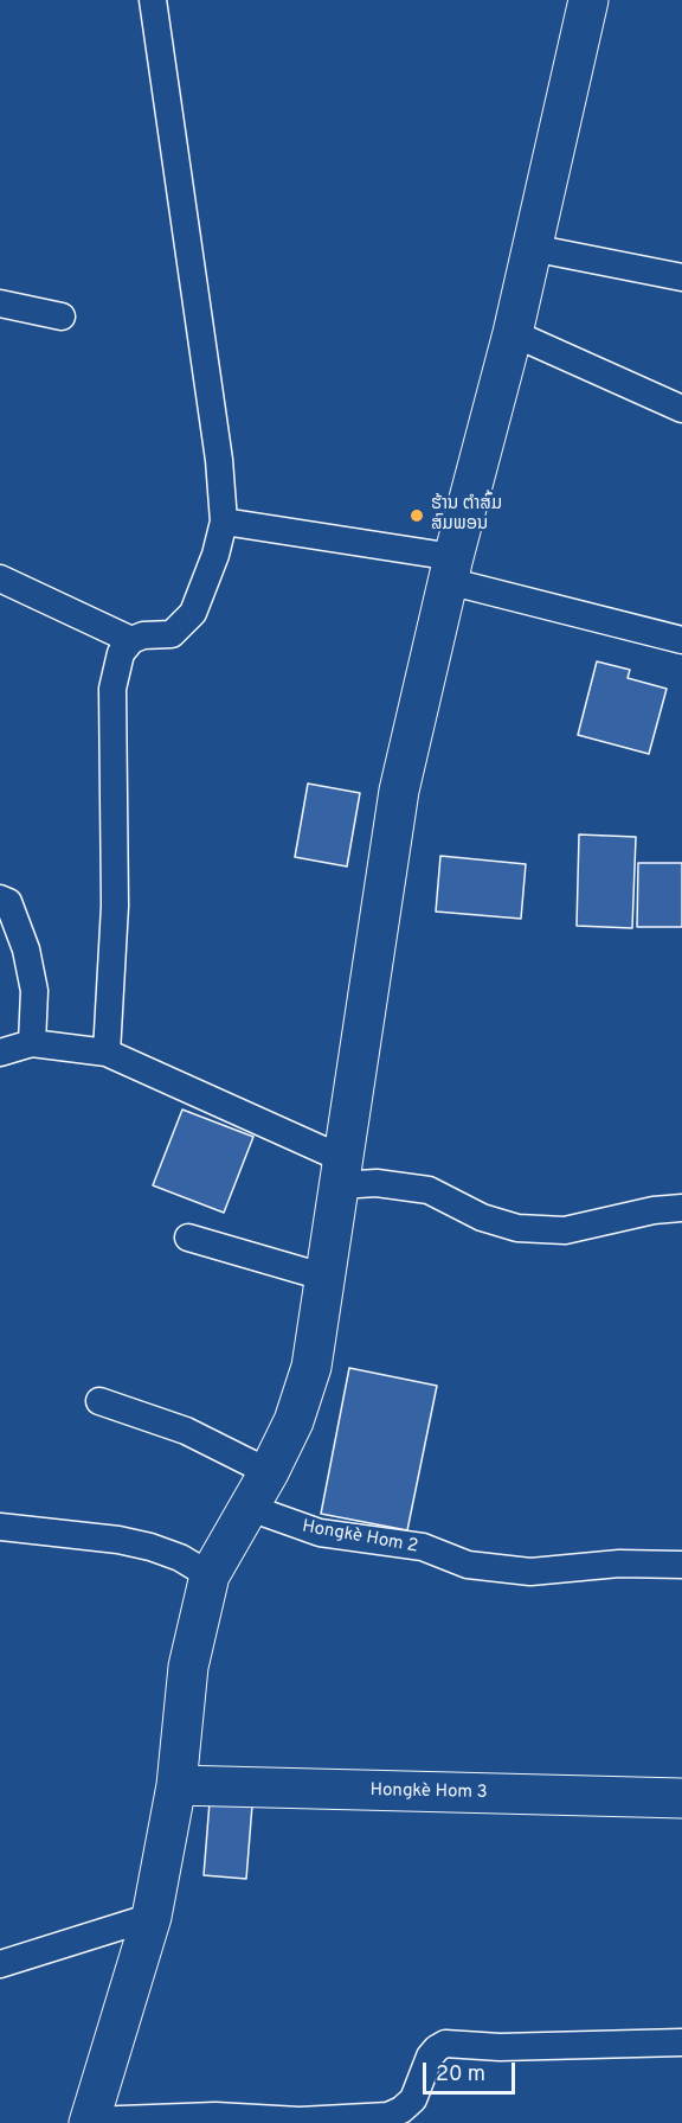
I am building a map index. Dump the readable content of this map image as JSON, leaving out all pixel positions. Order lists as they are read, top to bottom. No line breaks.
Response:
{"streets":{"street":["Hongkè Hom 2","Hongkè Hom 3"]},"places":["ຮ້ານ ຕຳສົ້ມ ສົມພອນ"],"scale_bar":"20 m"}
